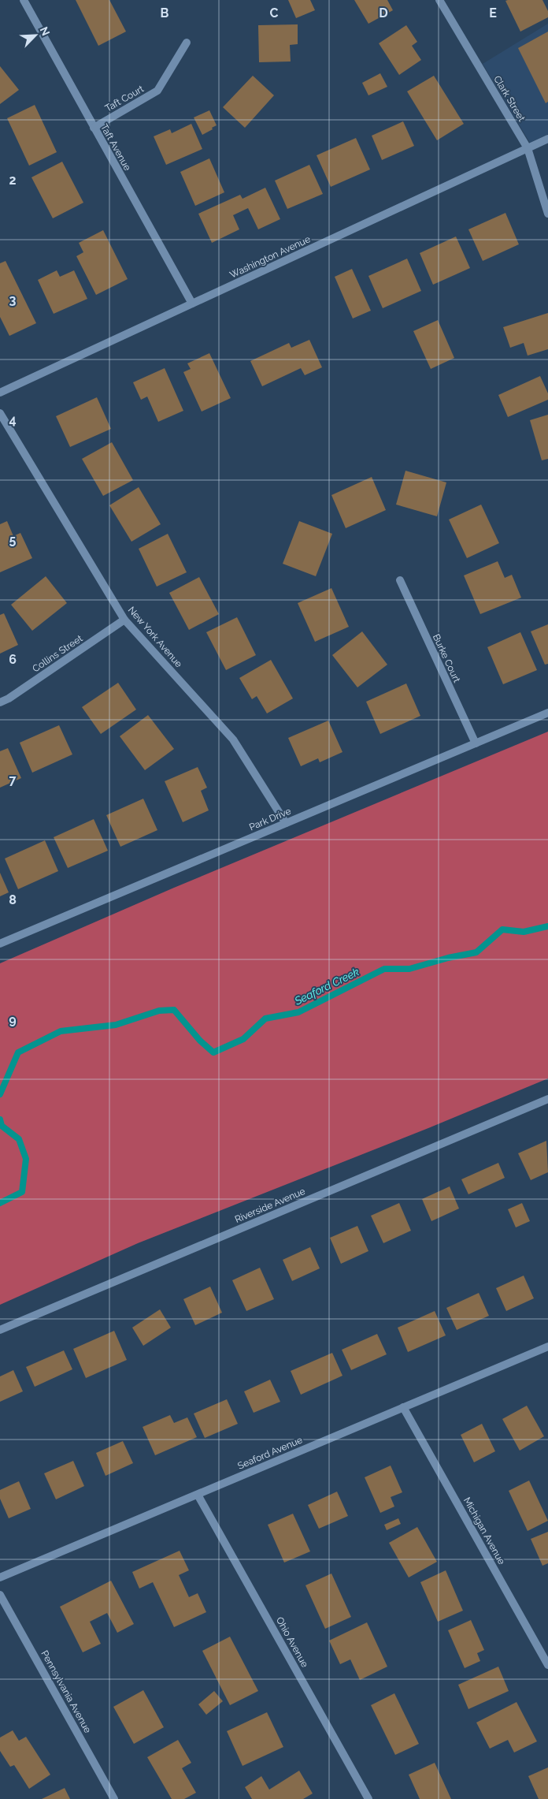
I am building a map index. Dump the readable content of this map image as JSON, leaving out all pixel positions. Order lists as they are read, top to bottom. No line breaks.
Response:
{"streets":{"street":["Taft Court","Clark Street","Taft Avenue","Washington Avenue","New York Avenue","Collins Street","Burke Court","Park Drive","Riverside Avenue","Seaford Avenue","Michigan Avenue","Ohio Avenue","Pennsylvania Avenue"]},"crossings":[["Taft Court","Taft Avenue"],["Clark Street","Washington Avenue"],["Taft Avenue","Washington Avenue"],["New York Avenue","Collins Street"],["New York Avenue","Park Drive"],["Burke Court","Park Drive"],["Seaford Avenue","Michigan Avenue"],["Seaford Avenue","Ohio Avenue"]],"water":["Seaford Creek"],"north":"top right","grid":{"columns":["B","C","D","E"],"rows":["2","3","4","5","6","7","8","9"]}}
